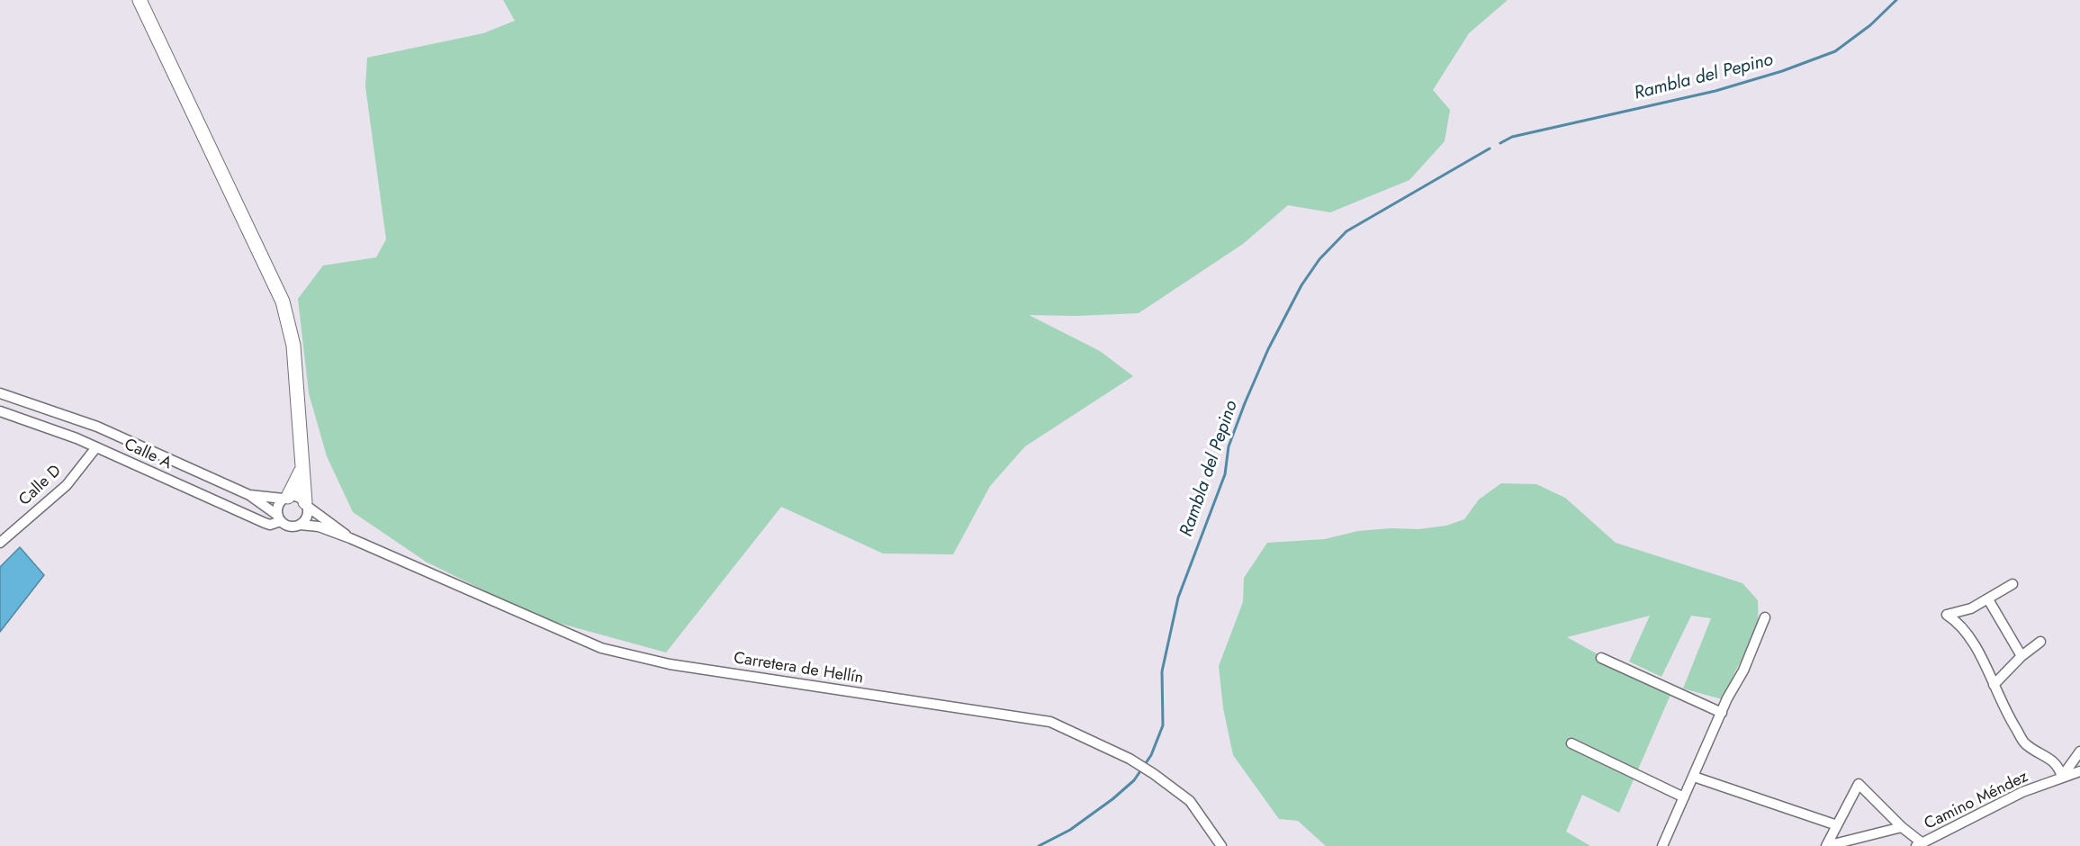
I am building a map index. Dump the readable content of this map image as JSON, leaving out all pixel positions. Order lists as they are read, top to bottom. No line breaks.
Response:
{"streets":{"street":["Calle A","Calle D","Carretera de Hellín","Camino Méndez"]},"crossings":[["Calle A","Calle D"],["Calle A","Carretera de Hellín"]],"water":["Rambla del Pepino"]}
